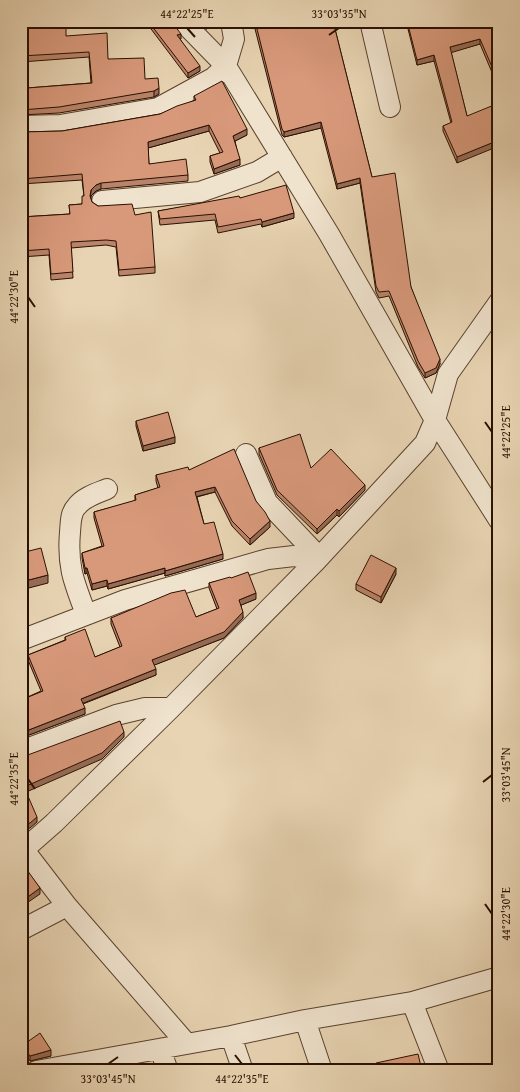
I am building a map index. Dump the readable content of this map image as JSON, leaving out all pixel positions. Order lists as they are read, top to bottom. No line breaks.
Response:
{"coordinates":["44°22'25\"E","33°03'35\"N","44°22'30\"E","33°03'45\"N","44°22'35\"E"]}
